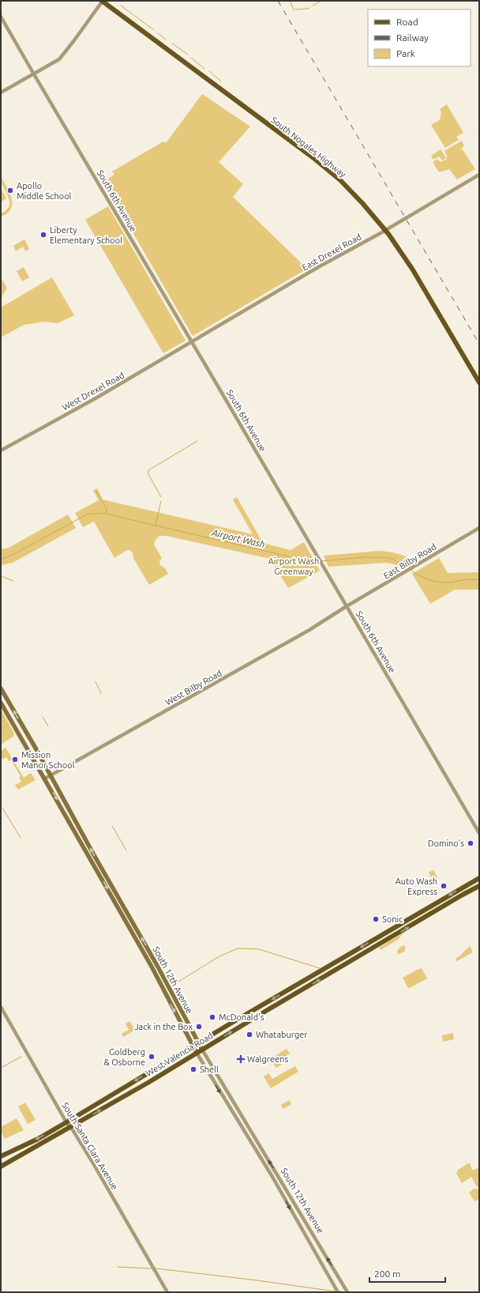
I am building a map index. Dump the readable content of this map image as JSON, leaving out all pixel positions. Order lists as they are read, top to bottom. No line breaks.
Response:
{"streets":{"main road":["South Nogales Highway","South 12th Avenue","West Valencia Road"],"street":["South 6th Avenue","East Drexel Road","West Drexel Road","East Bilby Road","West Bilby Road","South Santa Clara Avenue"]},"crossings":[["South Nogales Highway","East Drexel Road"],["South 6th Avenue","East Drexel Road"],["South 6th Avenue","West Drexel Road"],["South 6th Avenue","East Bilby Road"],["South 6th Avenue","West Bilby Road"],["East Drexel Road","West Drexel Road"],["East Bilby Road","West Bilby Road"],["West Bilby Road","South 12th Avenue"],["South 12th Avenue","West Valencia Road"],["West Valencia Road","South Santa Clara Avenue"]],"water":["Airport Wash"],"parks":["Airport Wash Greenway"],"places":{"other":["Apollo Middle School","Liberty Elementary School","Mission Manor School","Domino's","Auto Wash Express","Sonic","McDonald's","Jack in the Box","Whataburger","Goldberg & Osborne","Shell"],"health":["Walgreens"]},"legend":["Road","Railway","Park"],"scale_bar":"200 m"}
